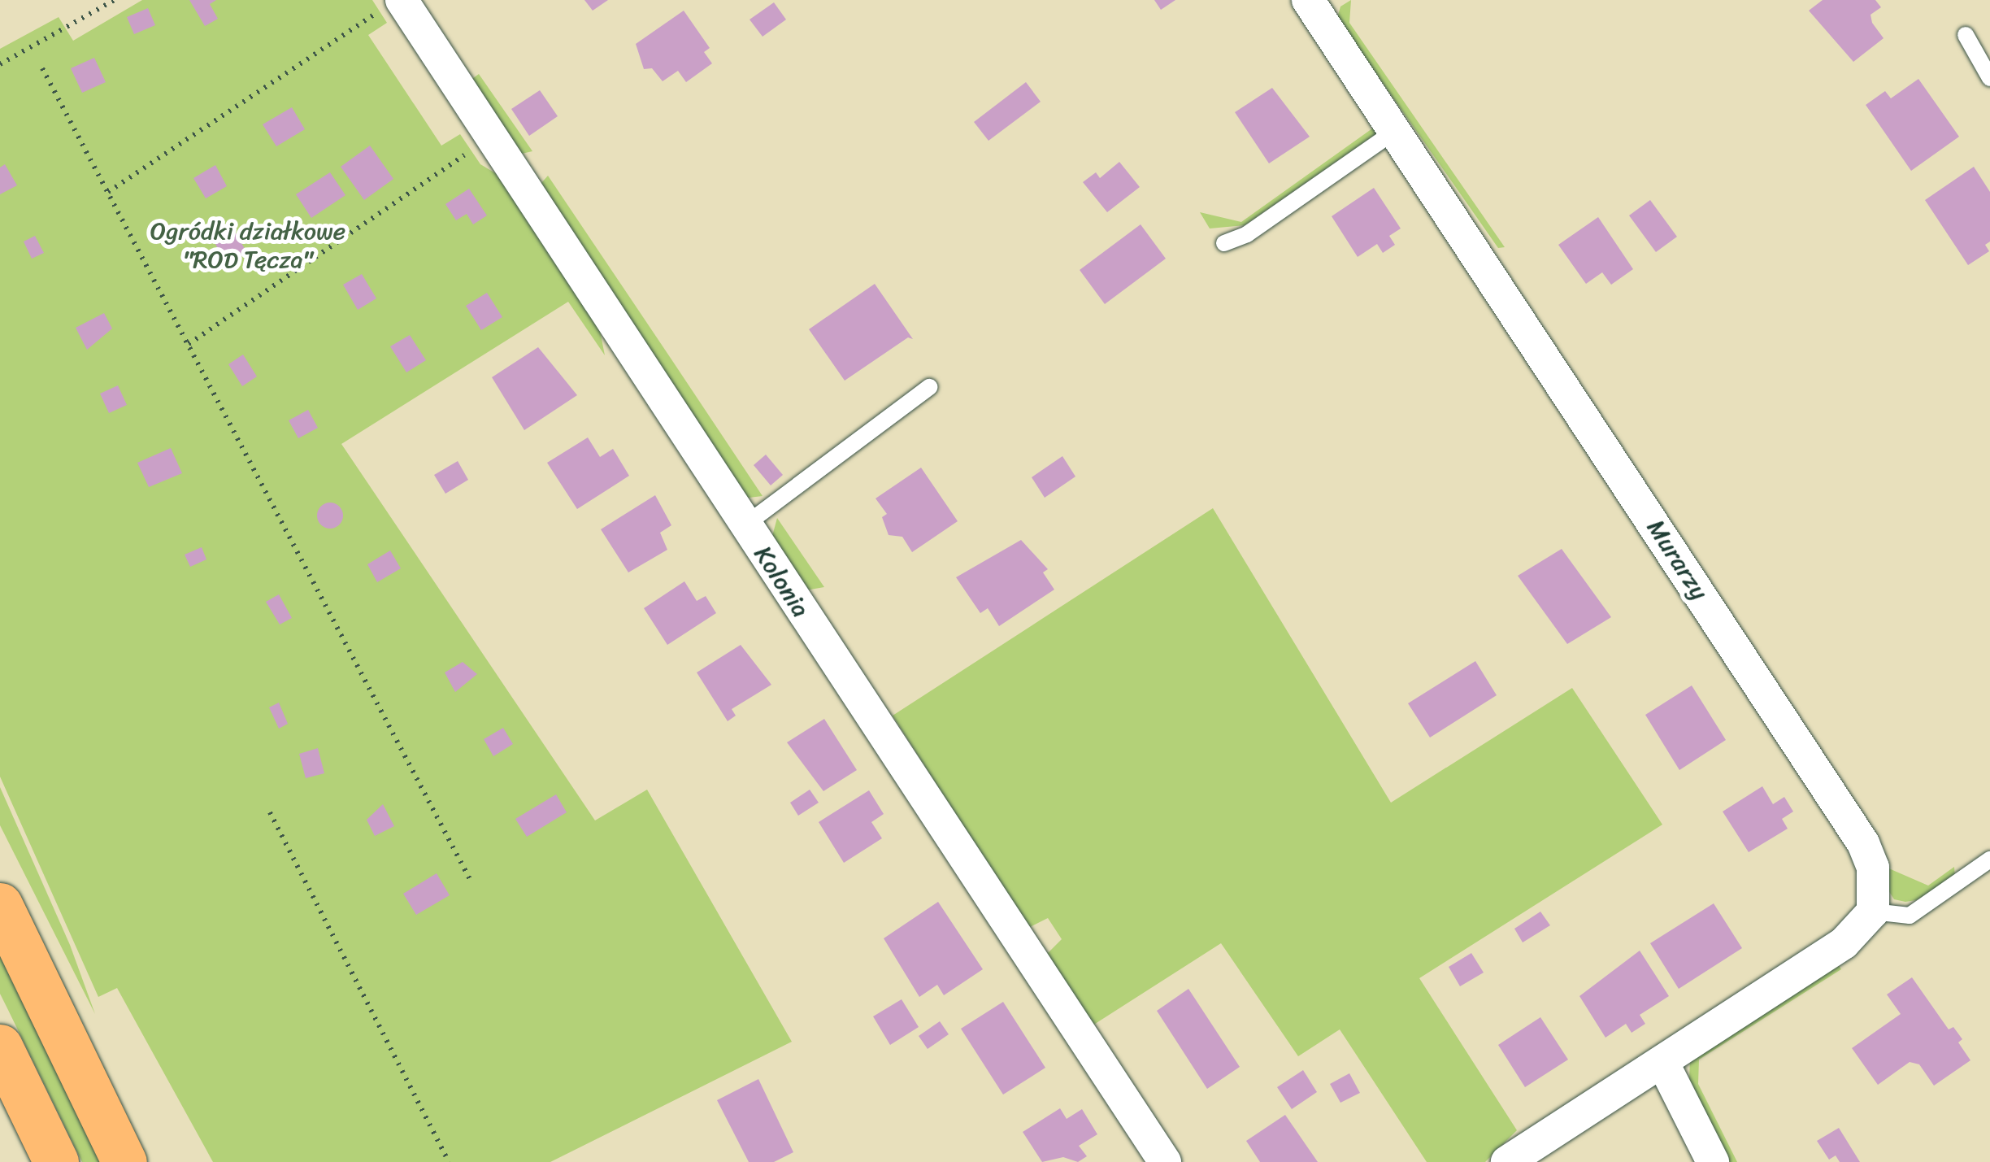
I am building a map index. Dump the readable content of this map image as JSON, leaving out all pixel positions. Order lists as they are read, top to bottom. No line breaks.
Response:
{"streets":{"street":["Murarzy","Kolonia"]},"parks":["Ogródki działkowe \"ROD Tęcza\""]}
